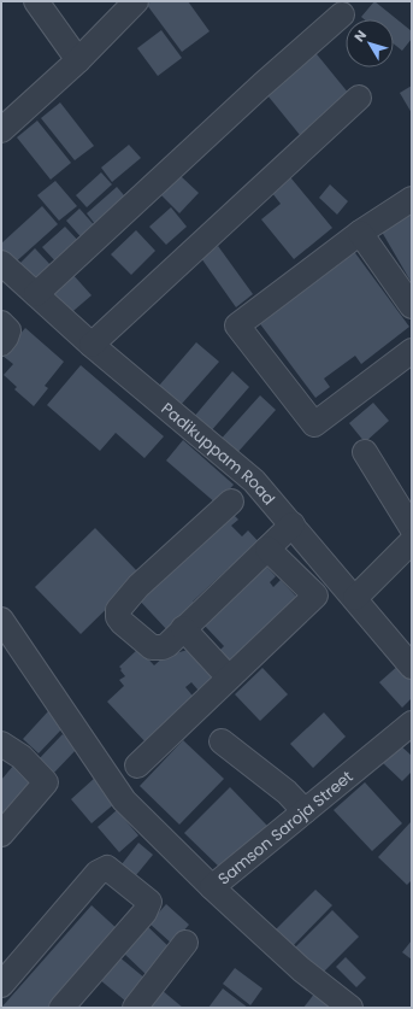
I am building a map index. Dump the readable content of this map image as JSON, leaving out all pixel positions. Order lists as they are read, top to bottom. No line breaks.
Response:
{"streets":{"street":["Padikuppam Road","Samson Saroja Street"]},"north":"top left"}
